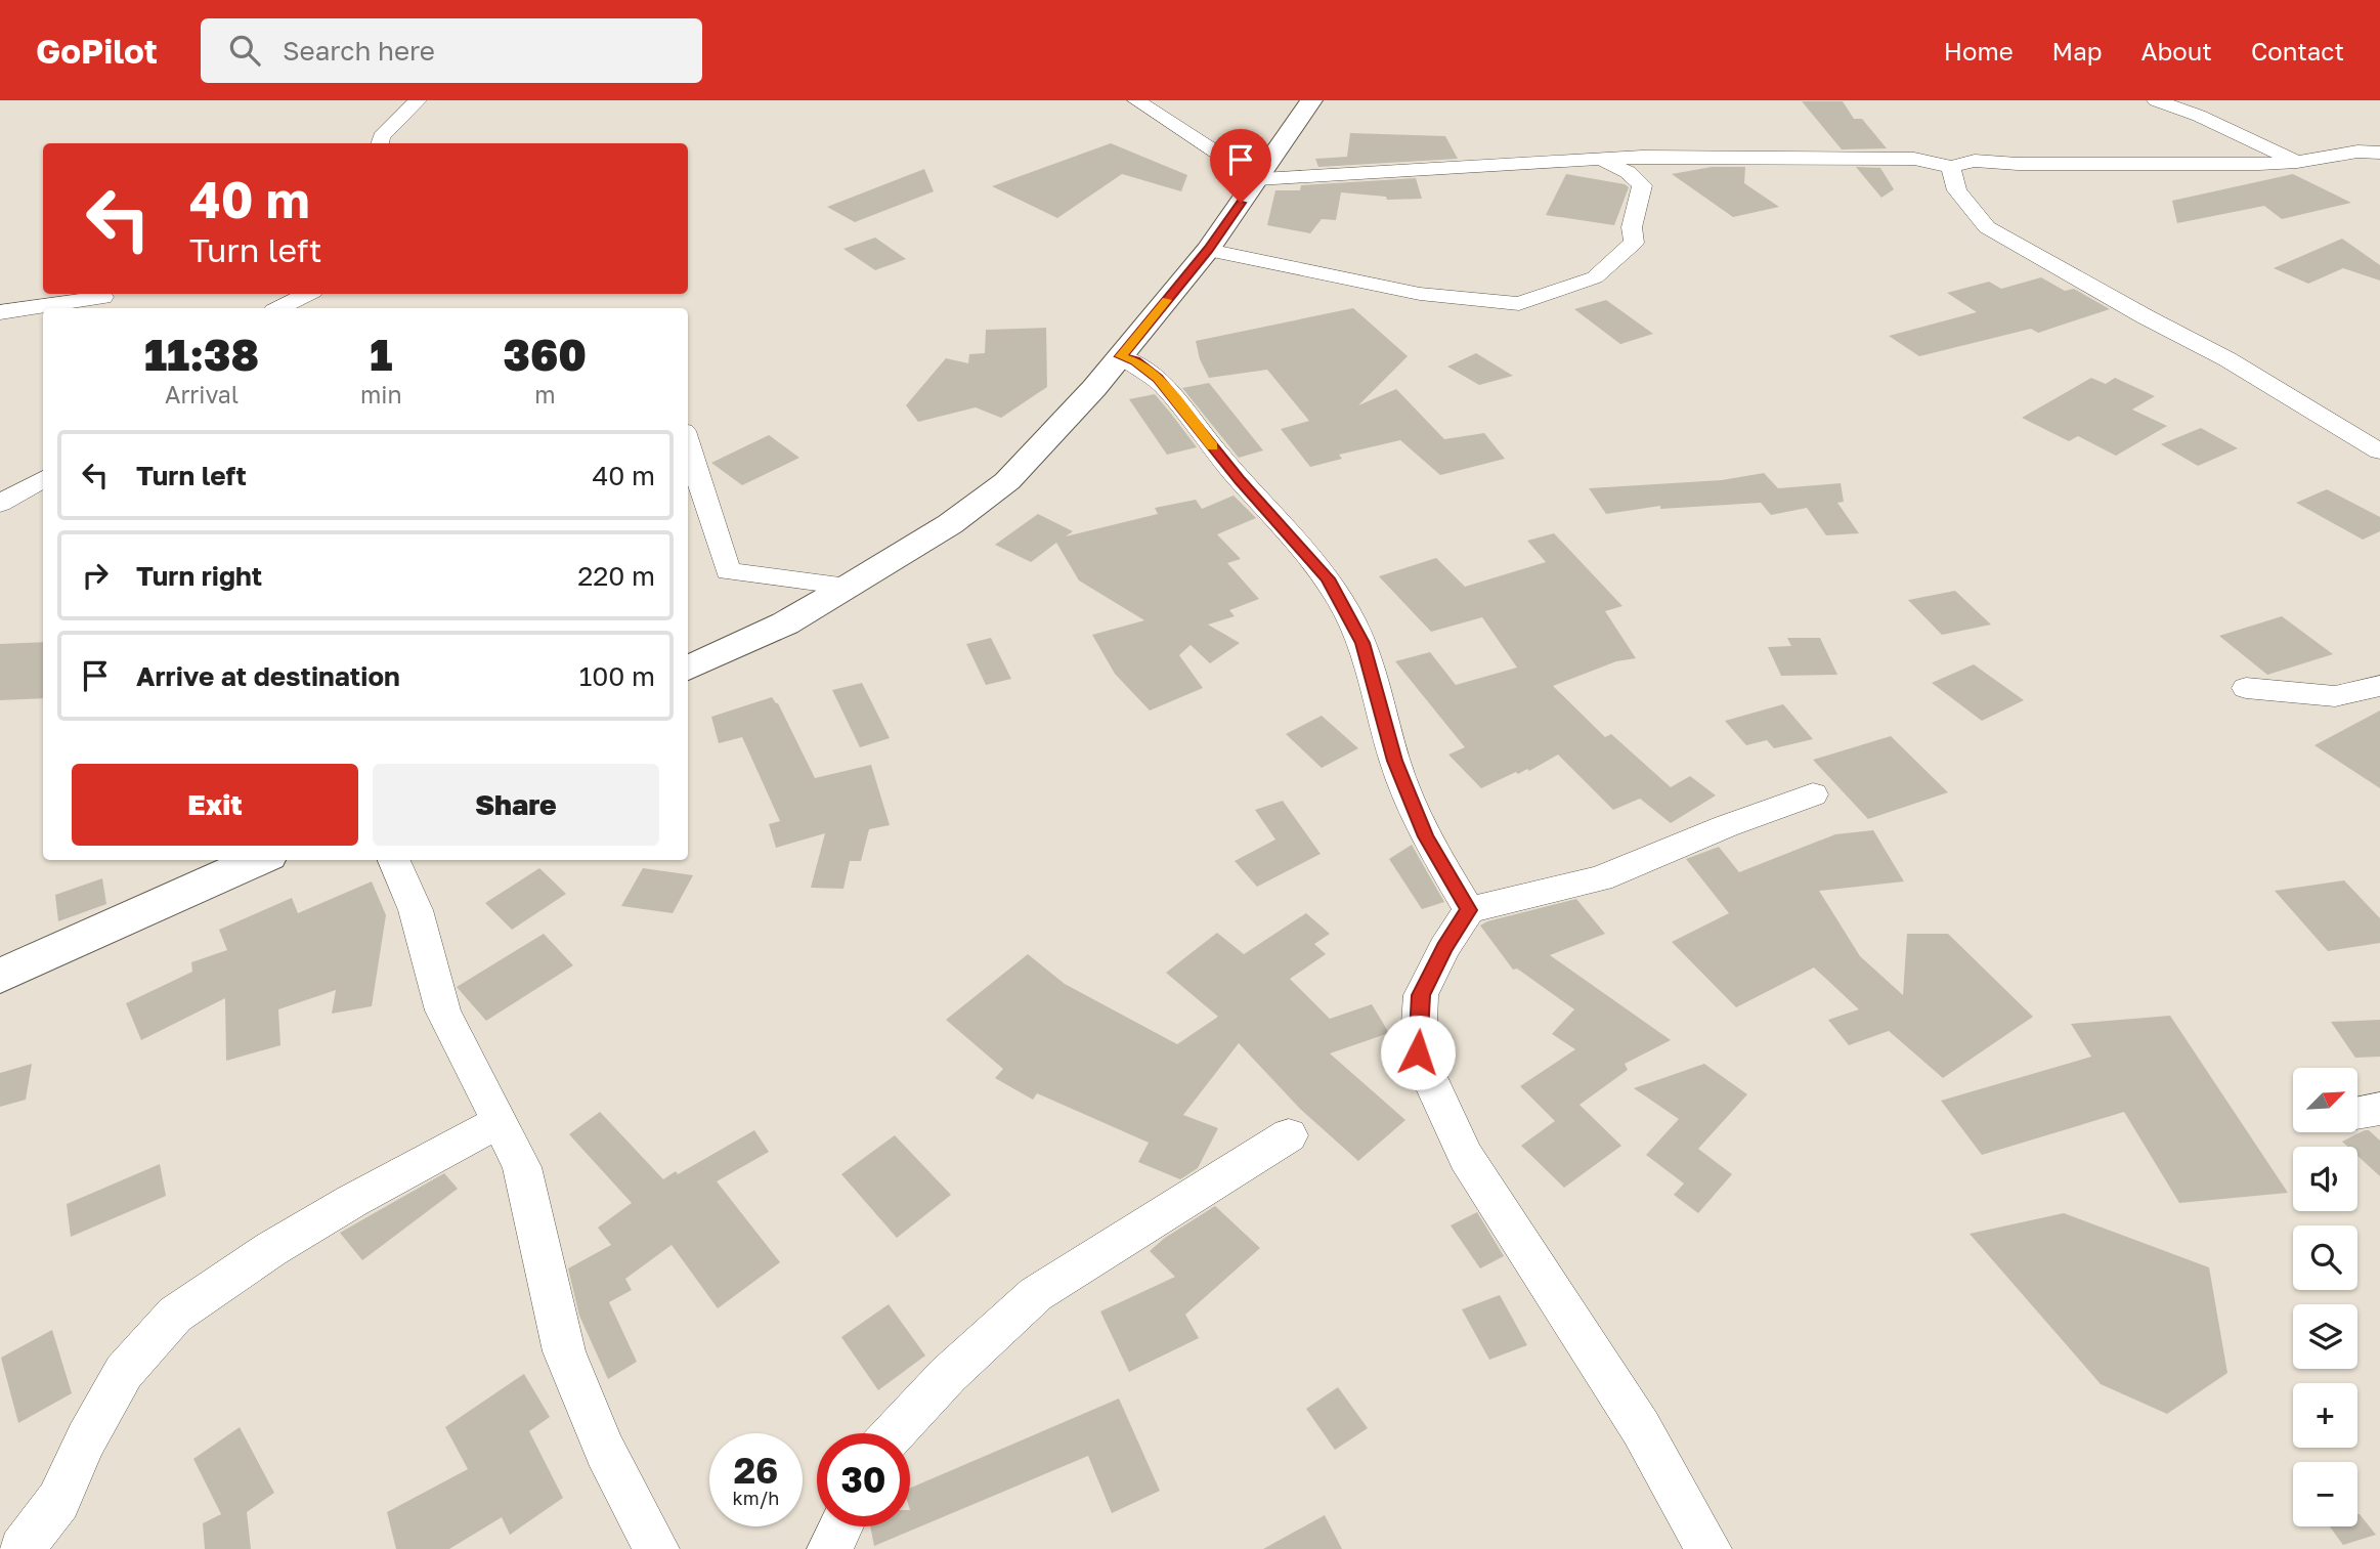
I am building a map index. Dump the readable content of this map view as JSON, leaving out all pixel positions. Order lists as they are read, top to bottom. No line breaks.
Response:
{"north":"top right","page":{"header":"GoPilot","search":"Search here","nav":["Home","Map","About","Contact"],"turn":["40 m","Turn left"],"eta":["11:38","Arrival","1","min","360","m"],"list":[{"name":"Turn left","value":"40 m"},{"name":"Turn right","value":"220 m"},{"name":"Arrive at destination","value":"100 m"}],"buttons":["Exit","Share"],"map_buttons":["+","−"],"speed":"26 km/h","limit":"30"}}
